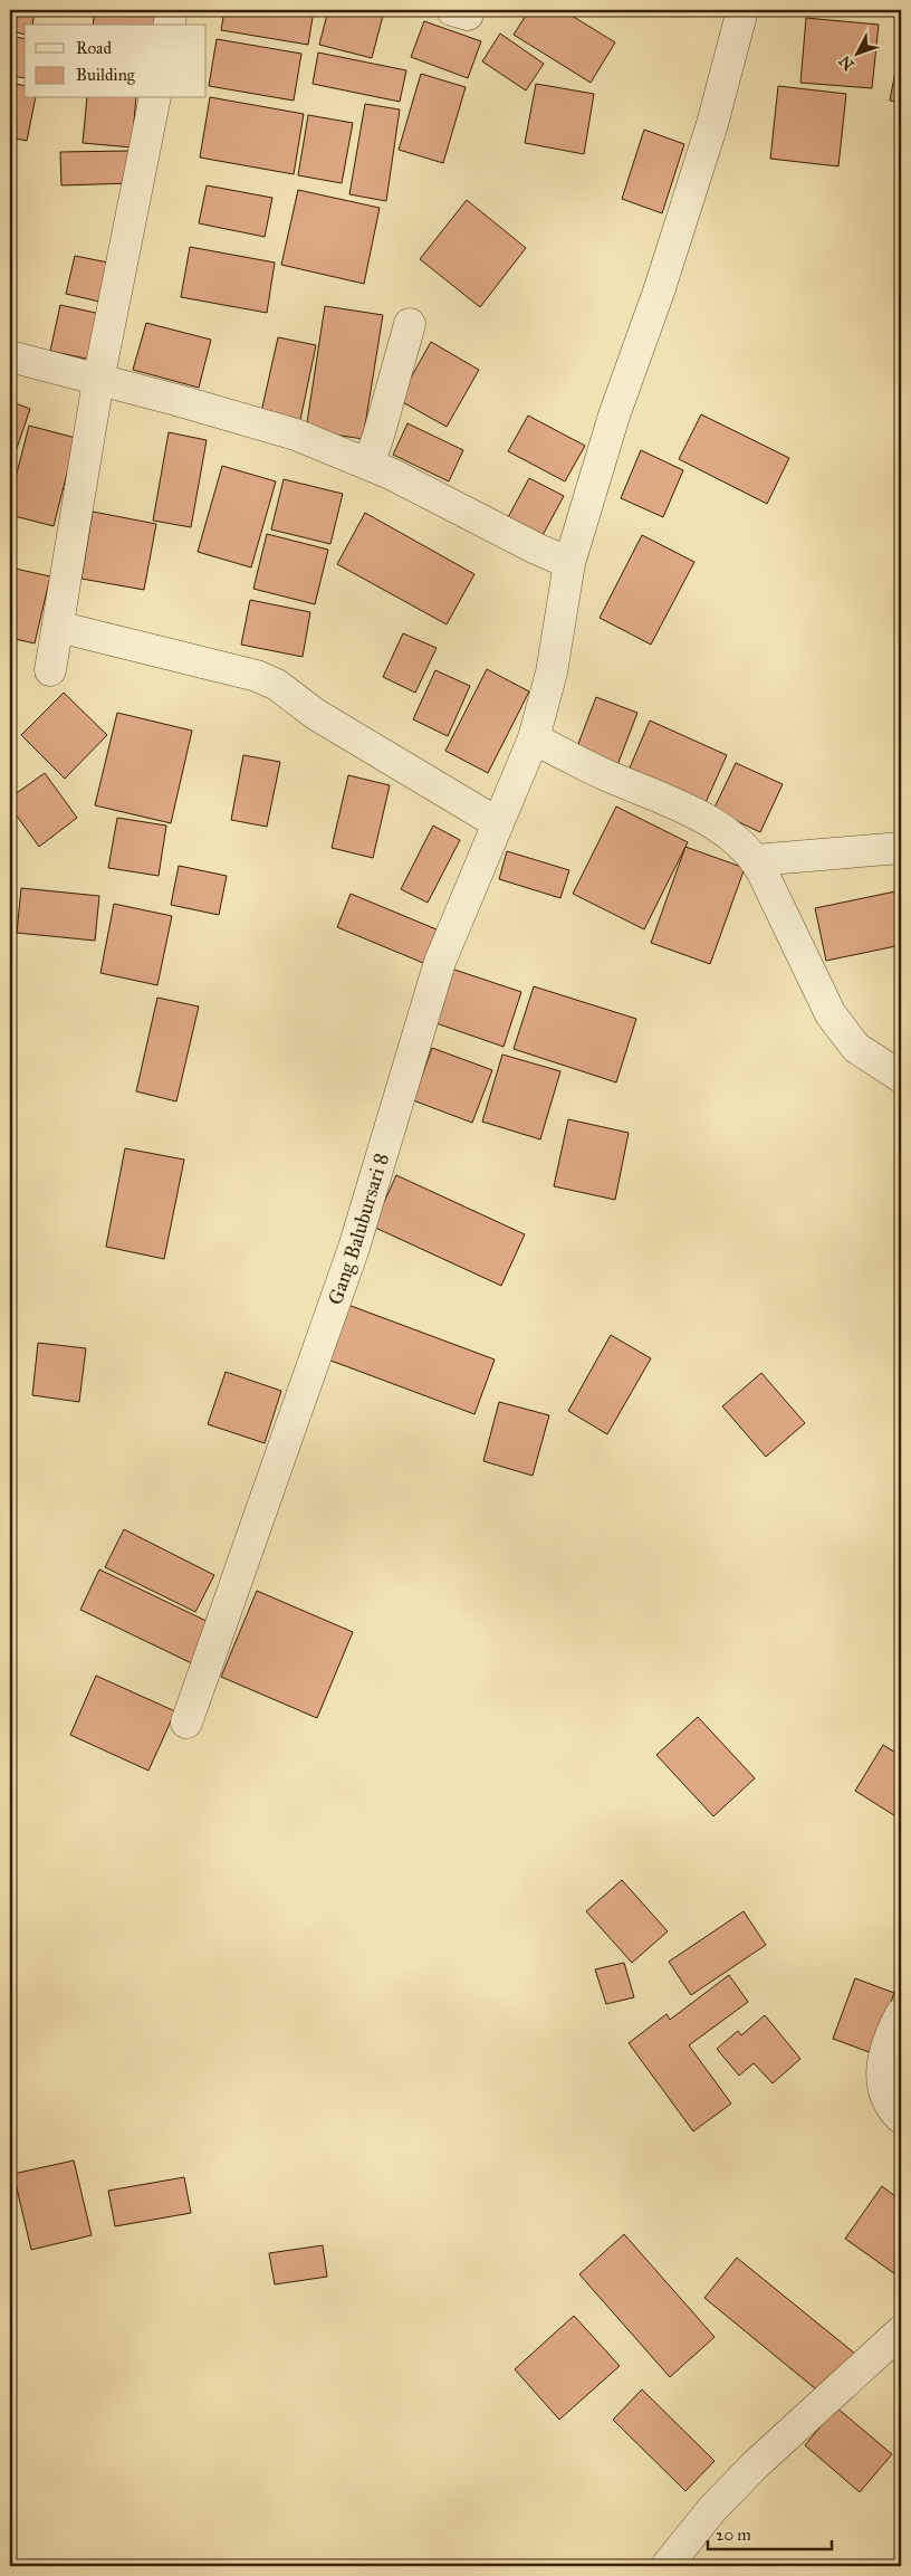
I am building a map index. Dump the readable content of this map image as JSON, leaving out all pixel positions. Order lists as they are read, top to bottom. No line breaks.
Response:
{"streets":{"street":["Gang Balubursari 8"]},"legend":["Road","Building"],"scale_bar":"20 m","north":"bottom left"}
